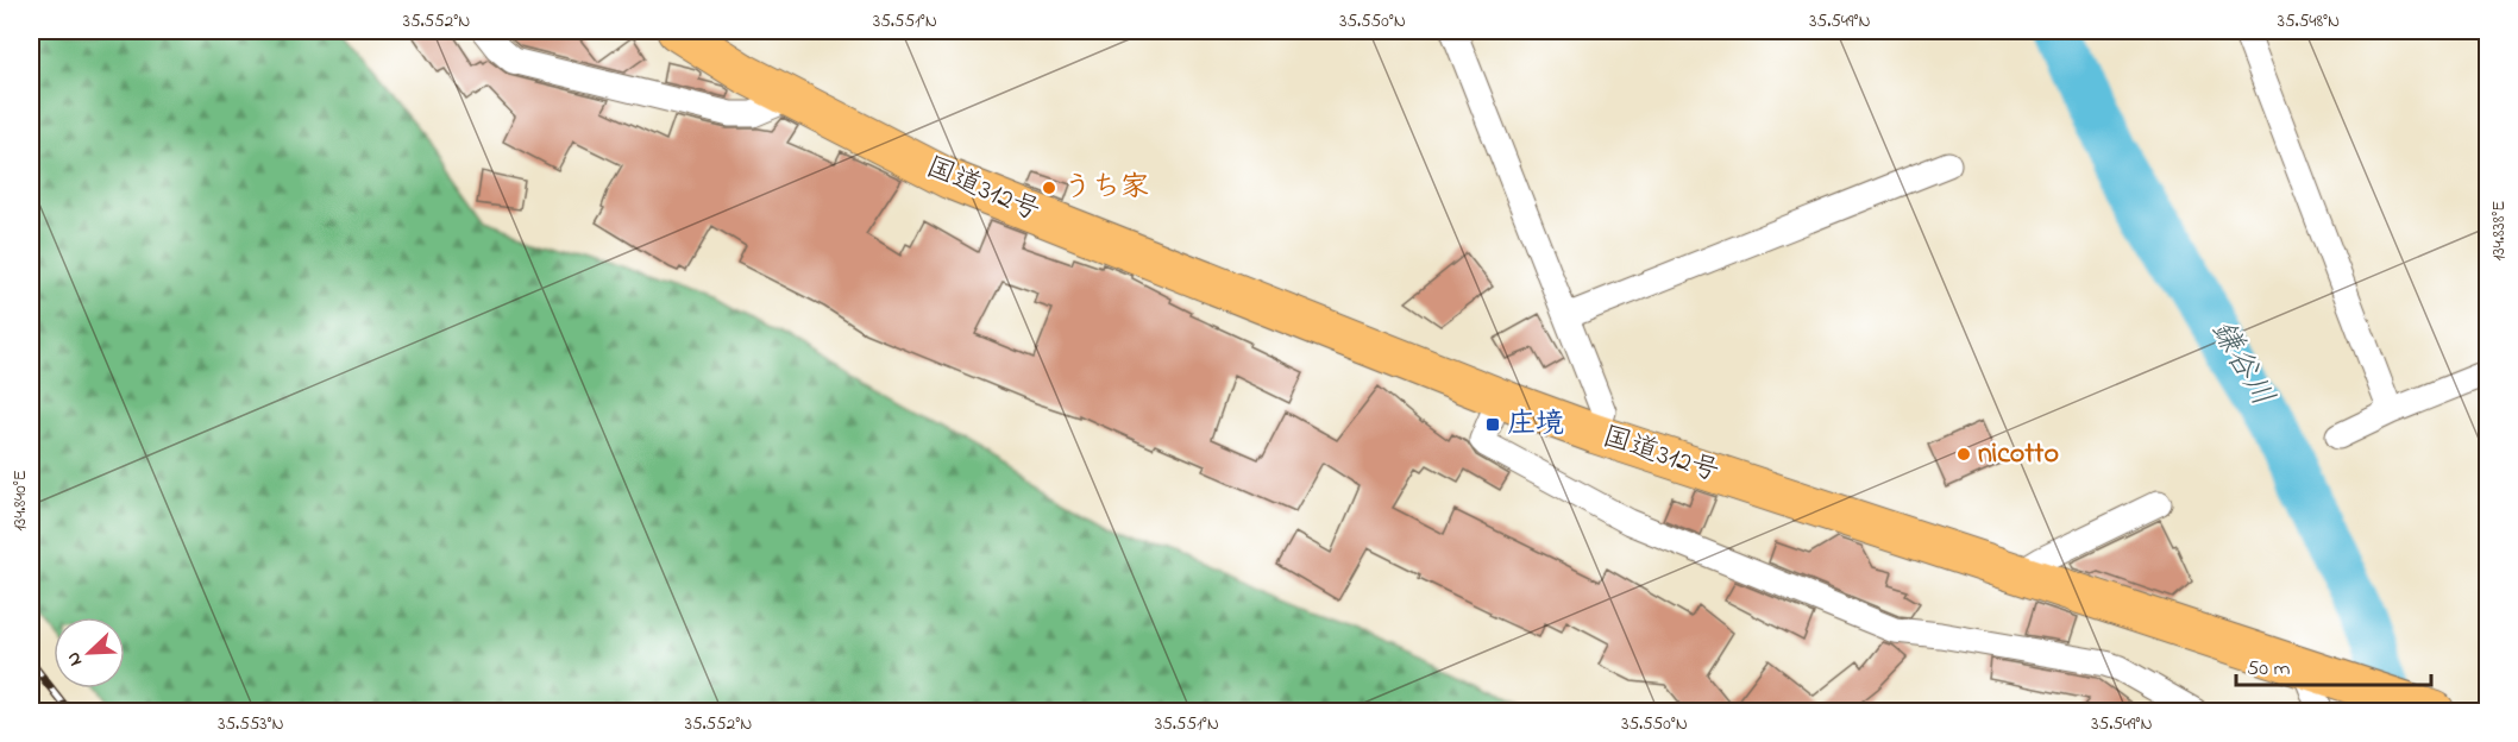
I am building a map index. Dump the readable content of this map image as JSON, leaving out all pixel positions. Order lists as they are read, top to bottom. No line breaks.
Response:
{"streets":{"highway":["国道312号"]},"water":["鎌谷川"],"places":{"other":["うち家","nicotto"],"transit":["庄境"]},"scale_bar":"50 m","north":"bottom left","coordinates":["35.552°N","35.551°N","35.550°N","35.549°N","35.548°N","134.838°E","134.840°E","35.553°N"]}
